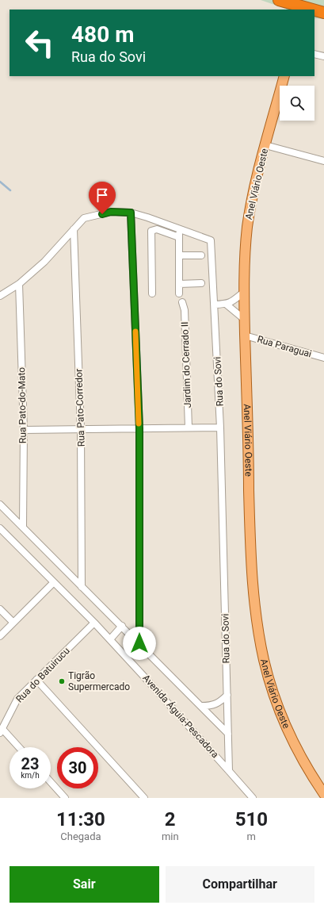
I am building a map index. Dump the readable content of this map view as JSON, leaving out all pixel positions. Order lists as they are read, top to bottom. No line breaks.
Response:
{"streets":{"main road":["Anel Viário Oeste"],"street":["Rua Paraguai","Jardim do Cerrado II","Rua do Sovi","Rua Pato-do-Mato","Rua Pato-Corredor","Rua do Batuirucu","Avenida Águia-Pescadora"]},"crossings":[["Anel Viário Oeste","Rua Paraguai"],["Rua do Sovi","Rua Pato-do-Mato"],["Rua do Sovi","Rua Pato-Corredor"],["Rua do Sovi","Avenida Águia-Pescadora"],["Rua Pato-do-Mato","Avenida Águia-Pescadora"],["Rua Pato-Corredor","Avenida Águia-Pescadora"],["Rua do Batuirucu","Avenida Águia-Pescadora"]],"places":["Tigrão Supermercado"],"page":{"turn":["480 m","Rua do Sovi"],"speed":"23 km/h","limit":"30","eta":["11:30","Chegada","2","min","510","m"],"buttons":["Sair","Compartilhar"]}}
